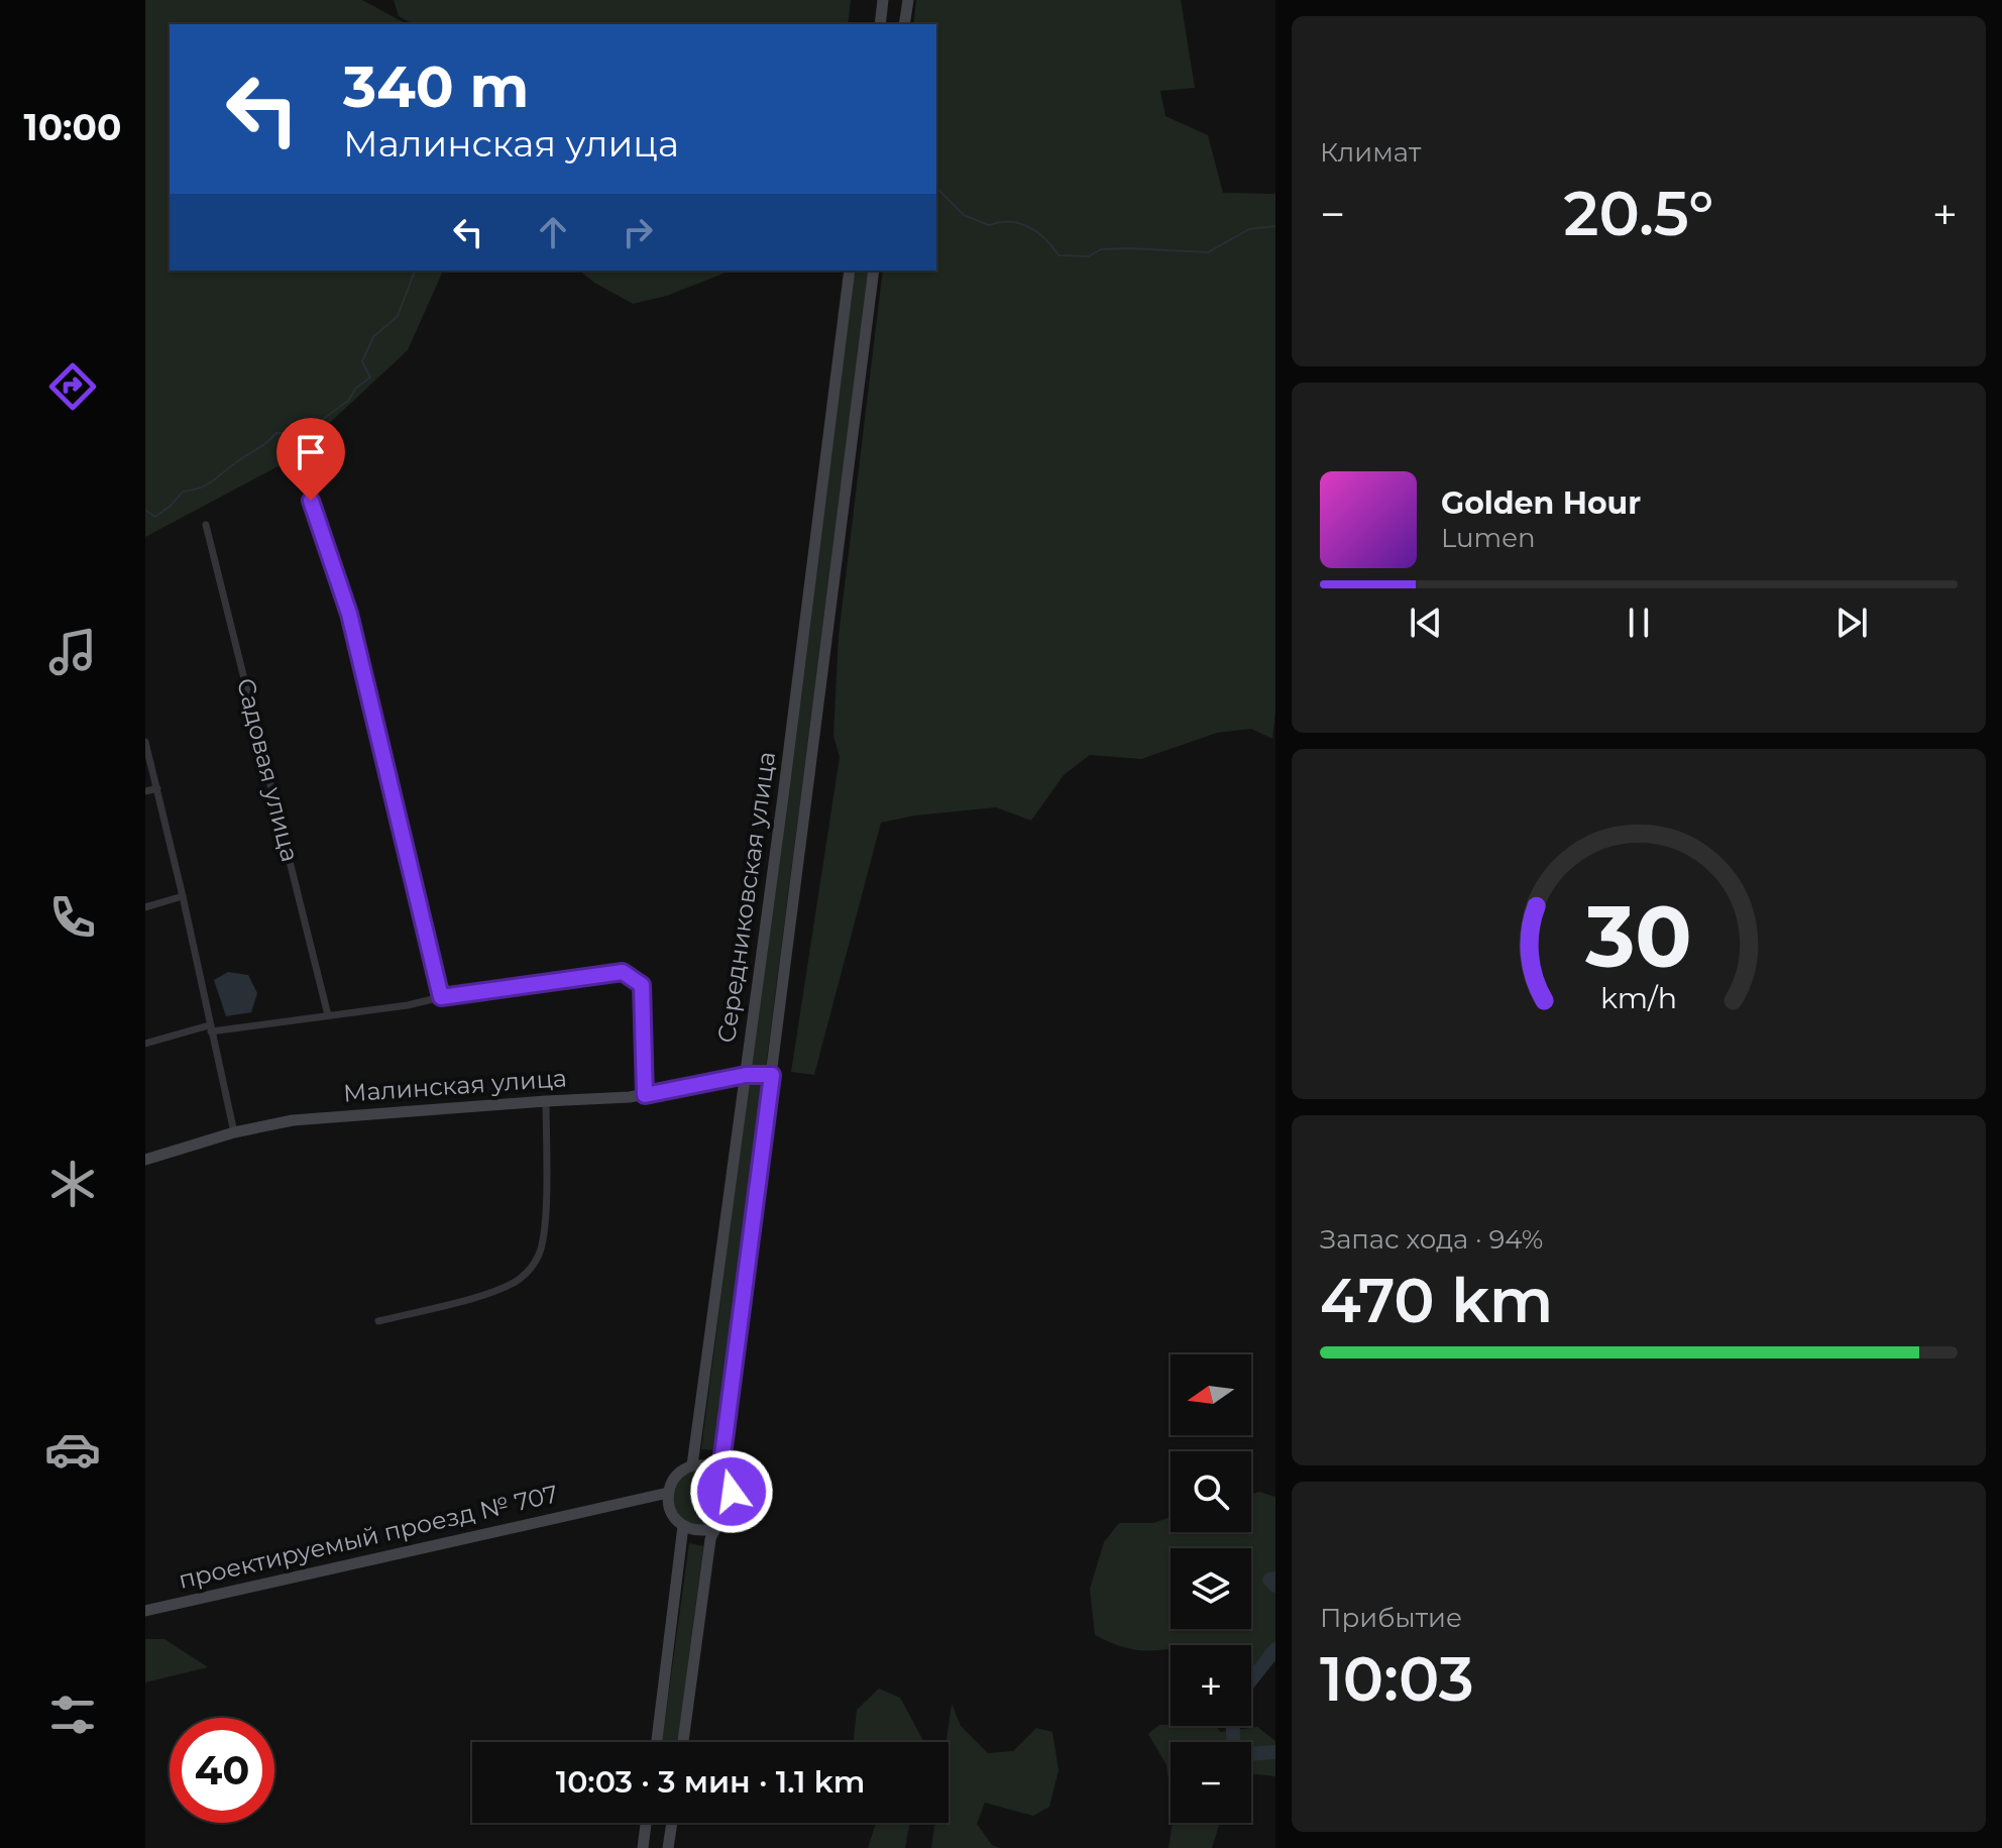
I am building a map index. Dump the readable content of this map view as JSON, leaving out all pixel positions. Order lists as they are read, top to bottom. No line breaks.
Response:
{"streets":{"street":["Садовая улица","Середниковская улица","Малинская улица","проектируемый проезд № 707"]},"crossings":[["Середниковская улица","Малинская улица"],["Середниковская улица","проектируемый проезд № 707"]],"north":"left","page":{"tabs":"10:00","tile":["Климат",["Запас хода · 94%","470 km"],["Прибытие","10:03"]],"turn":["340 m","Малинская улица"],"heat":["−","20.5°","+"],"song":["Golden Hour","Lumen"],"map_buttons":["+","−"],"limit":"40","trip":"10:03 · 3 мин · 1.1 km","gauge":["30","km/h"]}}
